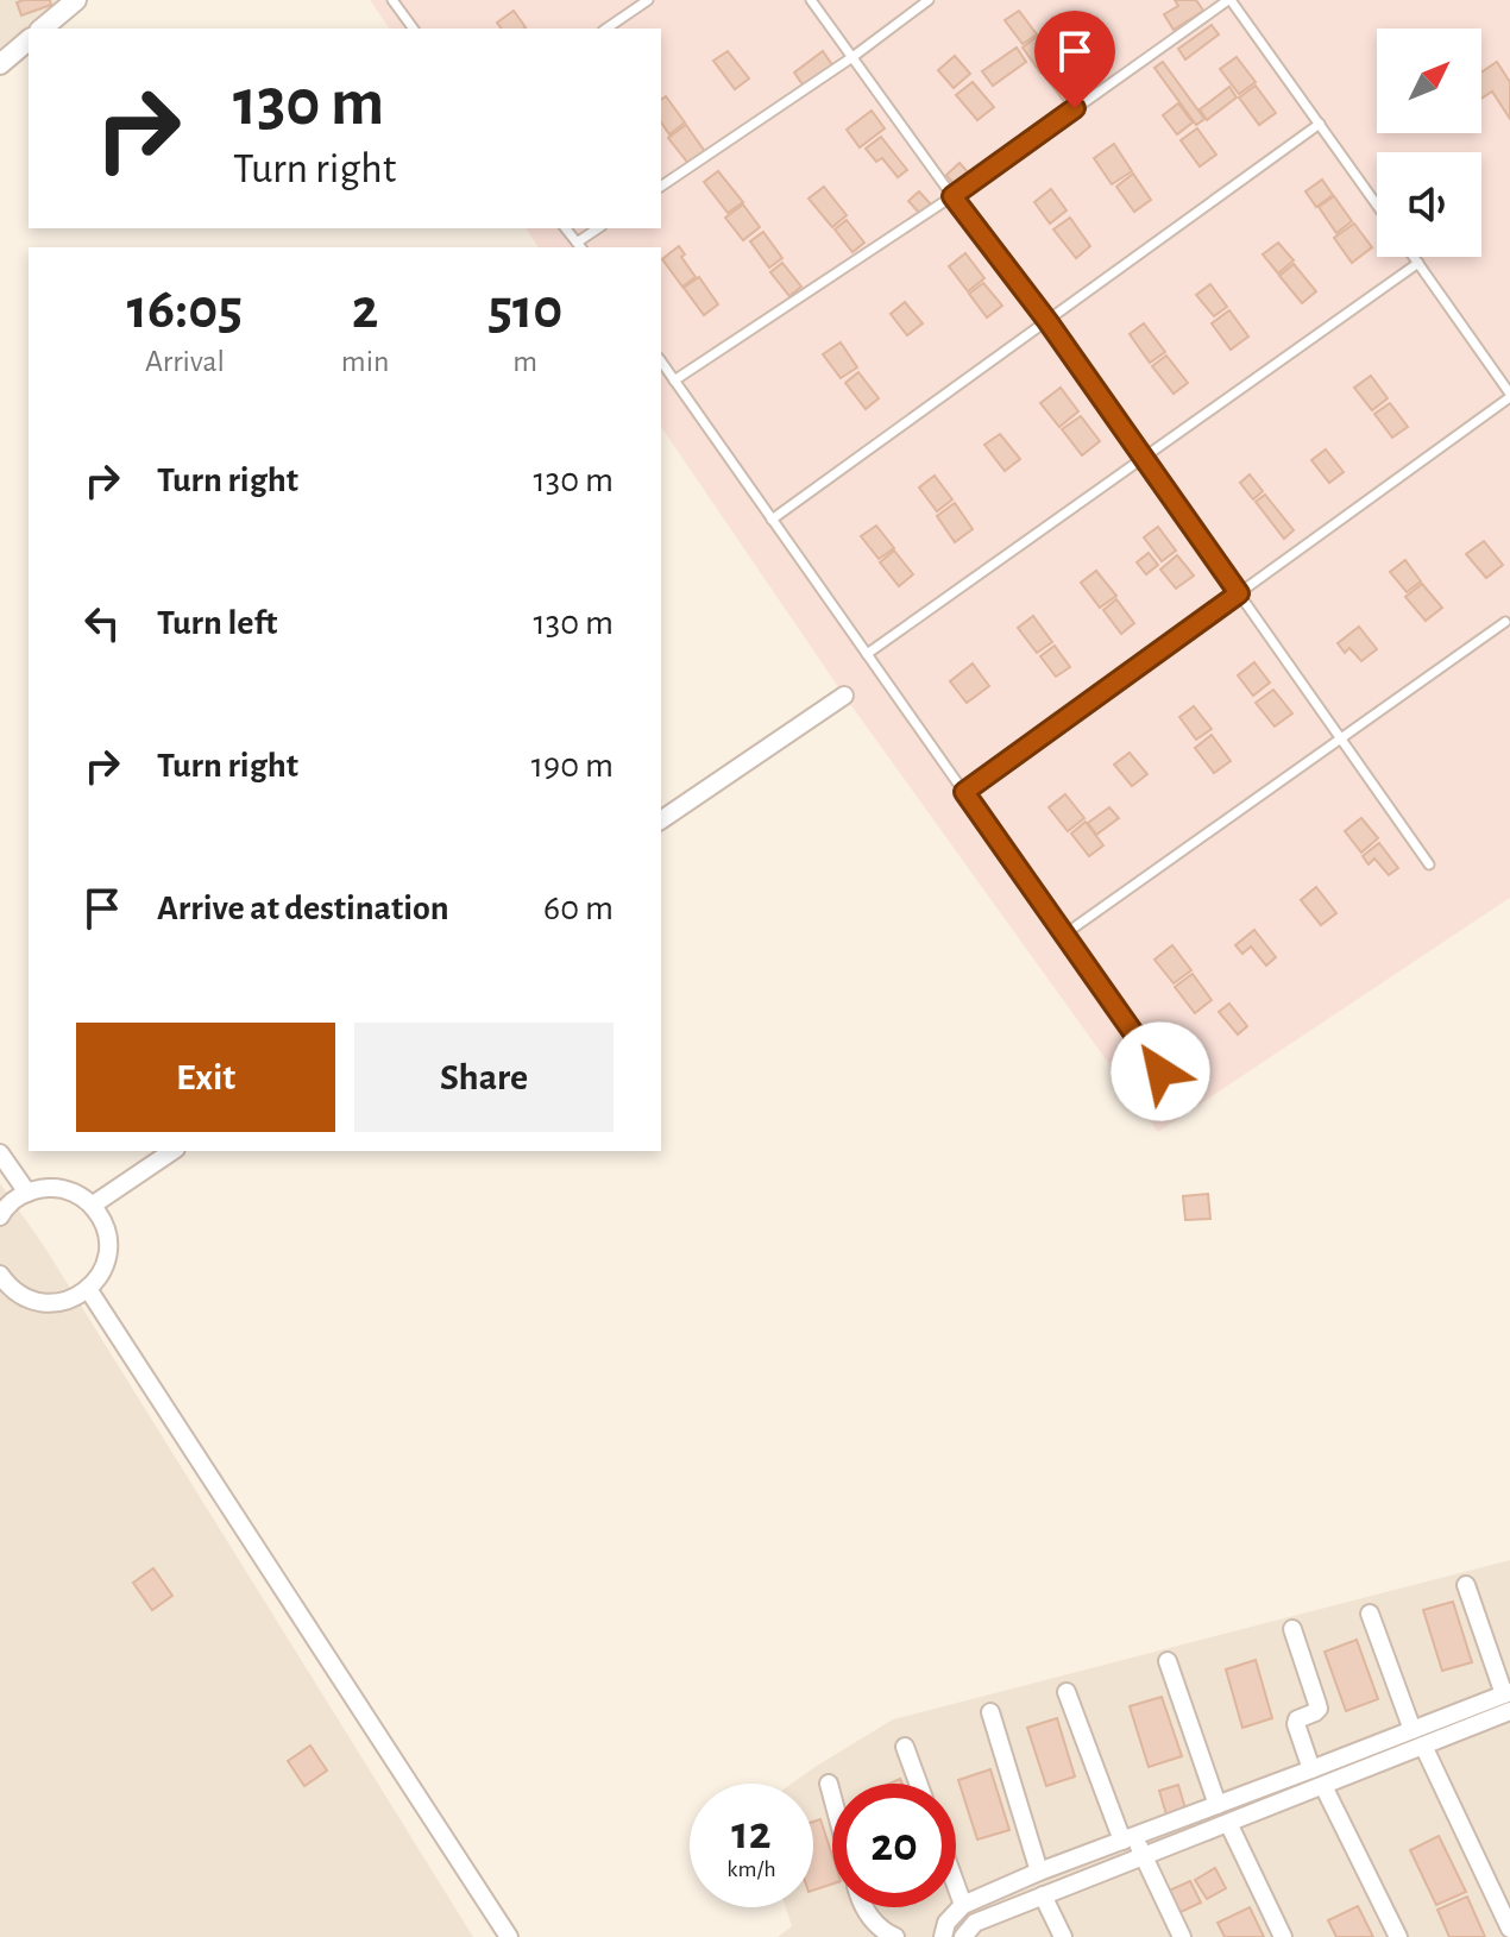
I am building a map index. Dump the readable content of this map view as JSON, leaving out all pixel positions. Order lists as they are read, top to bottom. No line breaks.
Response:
{"north":"top right","page":{"turn":["130 m","Turn right"],"eta":["16:05","Arrival","2","min","510","m"],"list":[{"name":"Turn right","value":"130 m"},{"name":"Turn left","value":"130 m"},{"name":"Turn right","value":"190 m"},{"name":"Arrive at destination","value":"60 m"}],"buttons":["Exit","Share"],"speed":"12 km/h","limit":"20"}}
